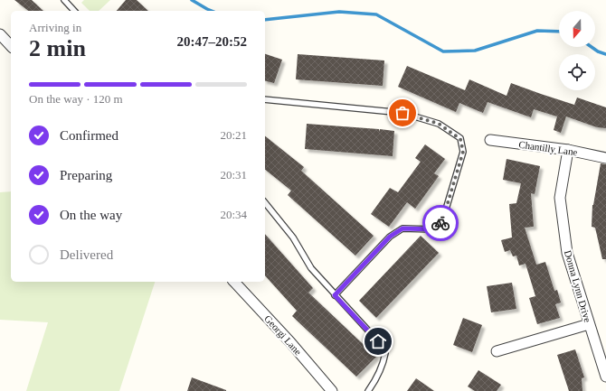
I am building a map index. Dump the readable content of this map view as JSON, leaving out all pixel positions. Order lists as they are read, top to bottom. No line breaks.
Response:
{"streets":{"street":["Chantilly Lane","Donna Lynn Drive","Georgi Lane"]},"crossings":[["Chantilly Lane","Donna Lynn Drive"]],"north":"bottom","page":{"heading":["2 min","Arriving in","20:47–20:52"],"bar":"On the way · 120 m","list":[["Confirmed","20:21"],["Preparing","20:31"],["On the way","20:34"],"Delivered"]}}
